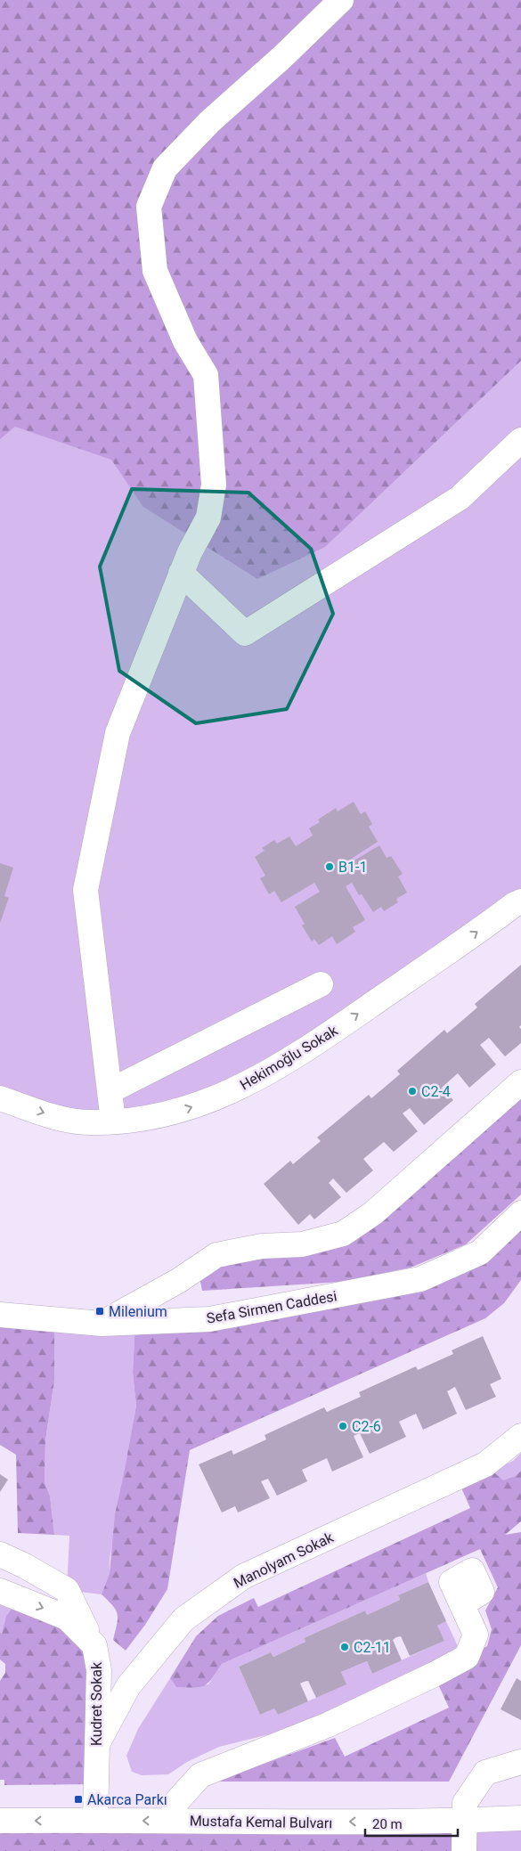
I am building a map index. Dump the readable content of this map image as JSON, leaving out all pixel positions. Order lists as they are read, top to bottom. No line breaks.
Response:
{"streets":{"street":["Hekimoğlu Sokak","Sefa Sirmen Caddesi","Manolyam Sokak","Kudret Sokak","Mustafa Kemal Bulvarı"]},"crossings":[["Manolyam Sokak","Kudret Sokak"],["Kudret Sokak","Mustafa Kemal Bulvarı"]],"one_way":["Mustafa Kemal Bulvarı"],"places":{"other":["B1-1","C2-4","C2-6","C2-11"],"transit":["Milenium","Akarca Parkı"]},"scale_bar":"20 m"}
